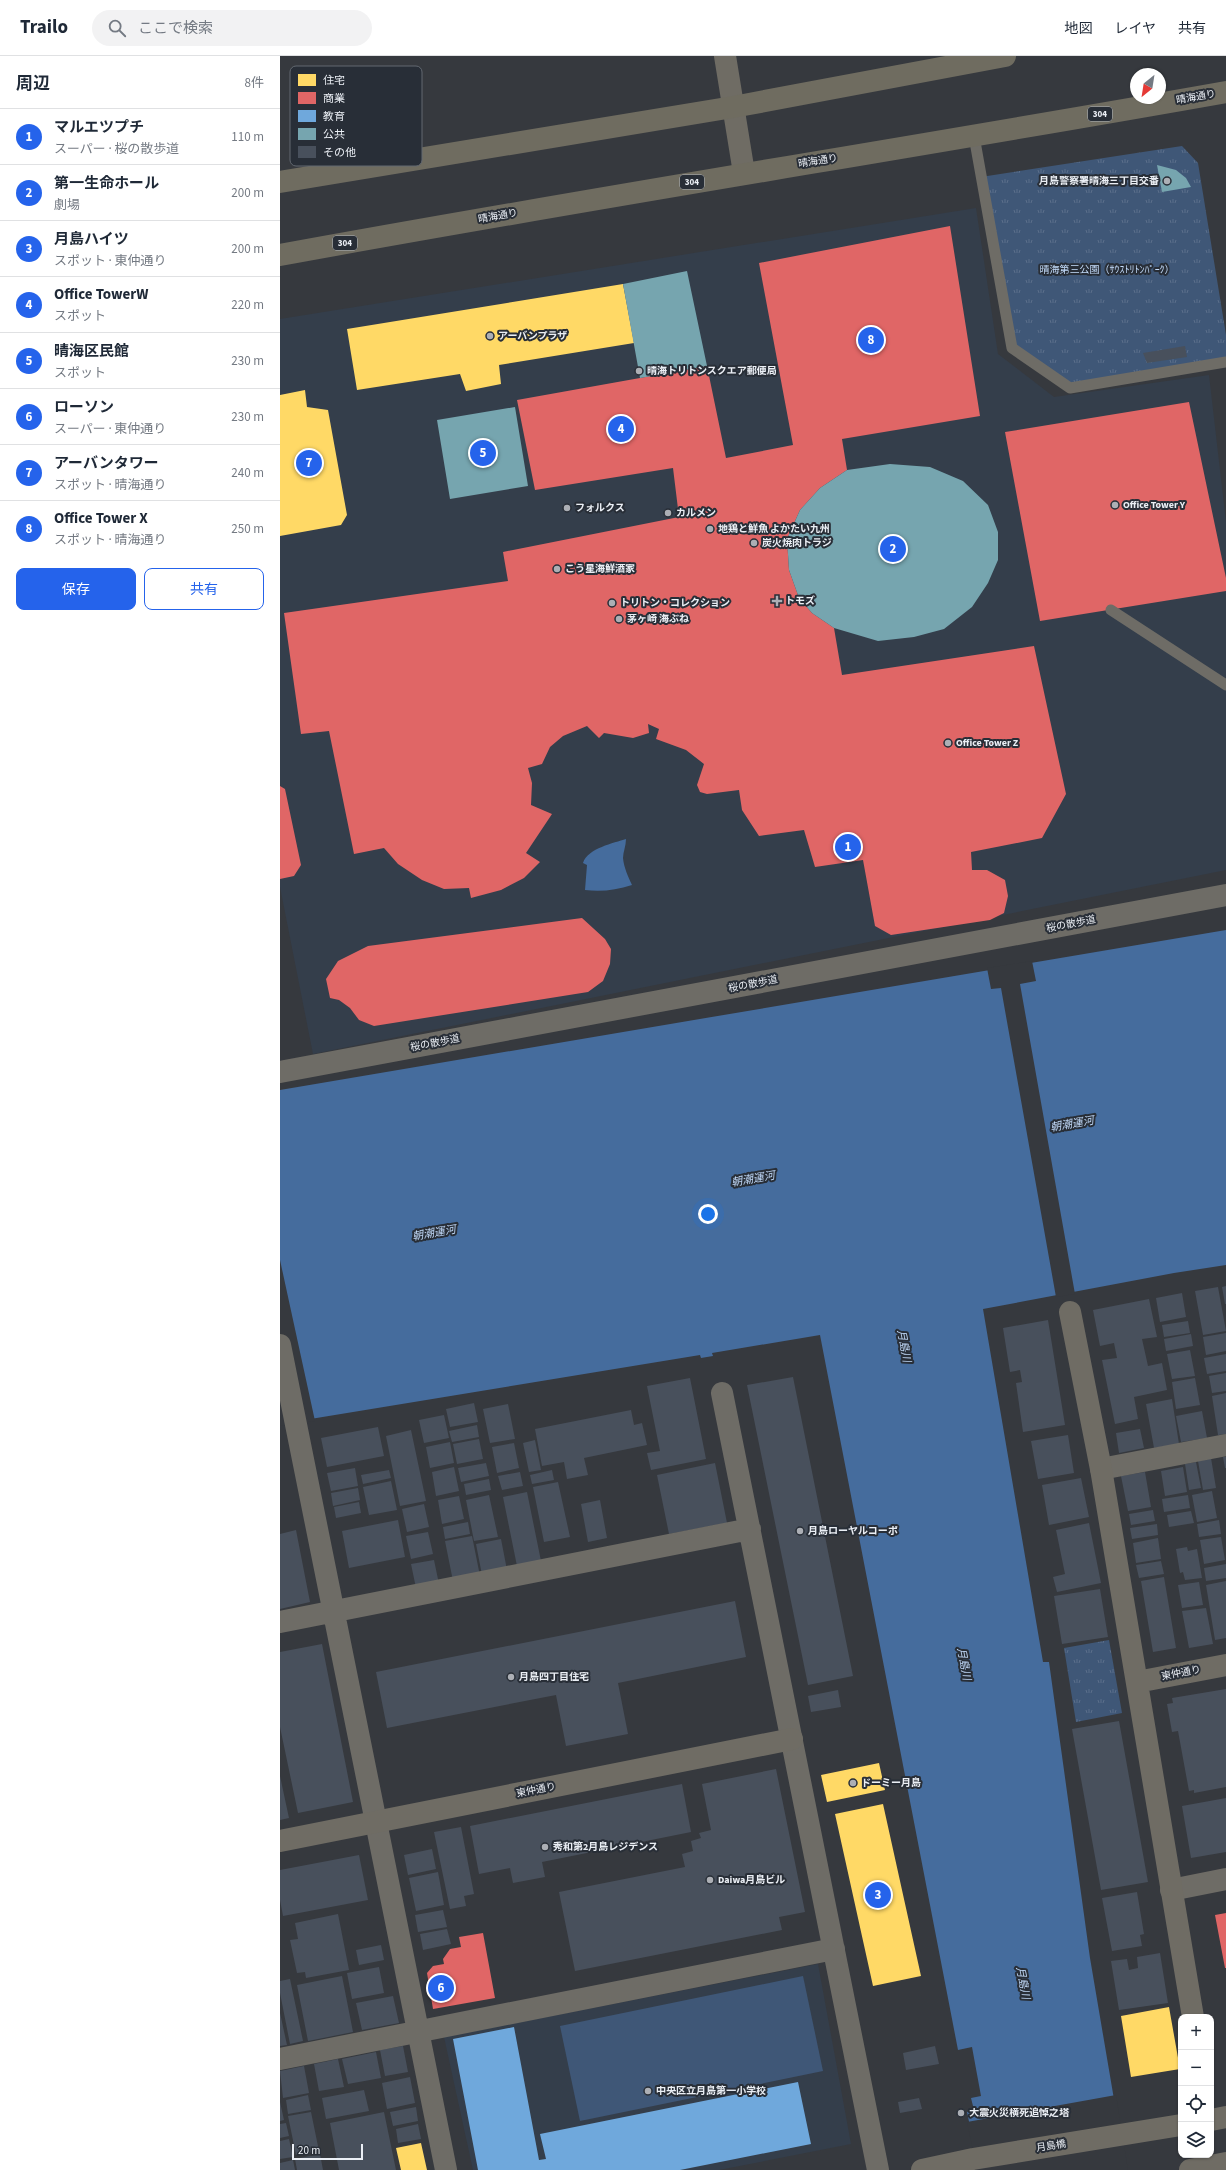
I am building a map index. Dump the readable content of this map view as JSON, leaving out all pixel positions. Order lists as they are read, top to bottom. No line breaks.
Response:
{"streets":{"main road":["晴海通り","304"],"street":["桜の散歩道","東仲通り","月島橋"]},"water":["朝潮運河","月島川"],"parks":["晴海第三公園（ｻｳｽﾄﾘﾄﾝﾊﾟｰｸ）"],"places":{"other":["月島警察署晴海三丁目交番","アーバンプラザ","晴海トリトンスクエア郵便局","Office Tower Y","フォルクス","カルメン","地鶏と鮮魚 よかたい九州","炭火焼肉トラジ","こう星海鮮酒家","トリトン・コレクション","茅ヶ崎 海ぶね","Office Tower Z","月島ローヤルコーポ","月島四丁目住宅","ドーミー月島","秀和第2月島レジデンス","Daiwa月島ビル","中央区立月島第一小学校","大震火災横死追悼之塔"],"health":["トモズ"]},"legend":["住宅","商業","教育","公共","その他"],"scale_bar":"20 m","north":"bottom left","page":{"header":"Trailo","search":"ここで検索","nav":["地図","レイヤ","共有"],"heading":["周辺","8件"],"list":[{"mark":"1","name":"マルエツプチ","note":"スーパー · 桜の散歩道","value":"110 m"},{"mark":"2","name":"第一生命ホール","note":"劇場","value":"200 m"},{"mark":"3","name":"月島ハイツ","note":"スポット · 東仲通り","value":"200 m"},{"mark":"4","name":"Office TowerW","note":"スポット","value":"220 m"},{"mark":"5","name":"晴海区民館","note":"スポット","value":"230 m"},{"mark":"6","name":"ローソン","note":"スーパー · 東仲通り","value":"230 m"},{"mark":"7","name":"アーバンタワー","note":"スポット · 晴海通り","value":"240 m"},{"mark":"8","name":"Office Tower X","note":"スポット · 晴海通り","value":"250 m"}],"pins":["8","4","5","7","2","1","3","6"],"buttons":["保存","共有"],"map_buttons":["+","−"],"scale":"20 m"}}
